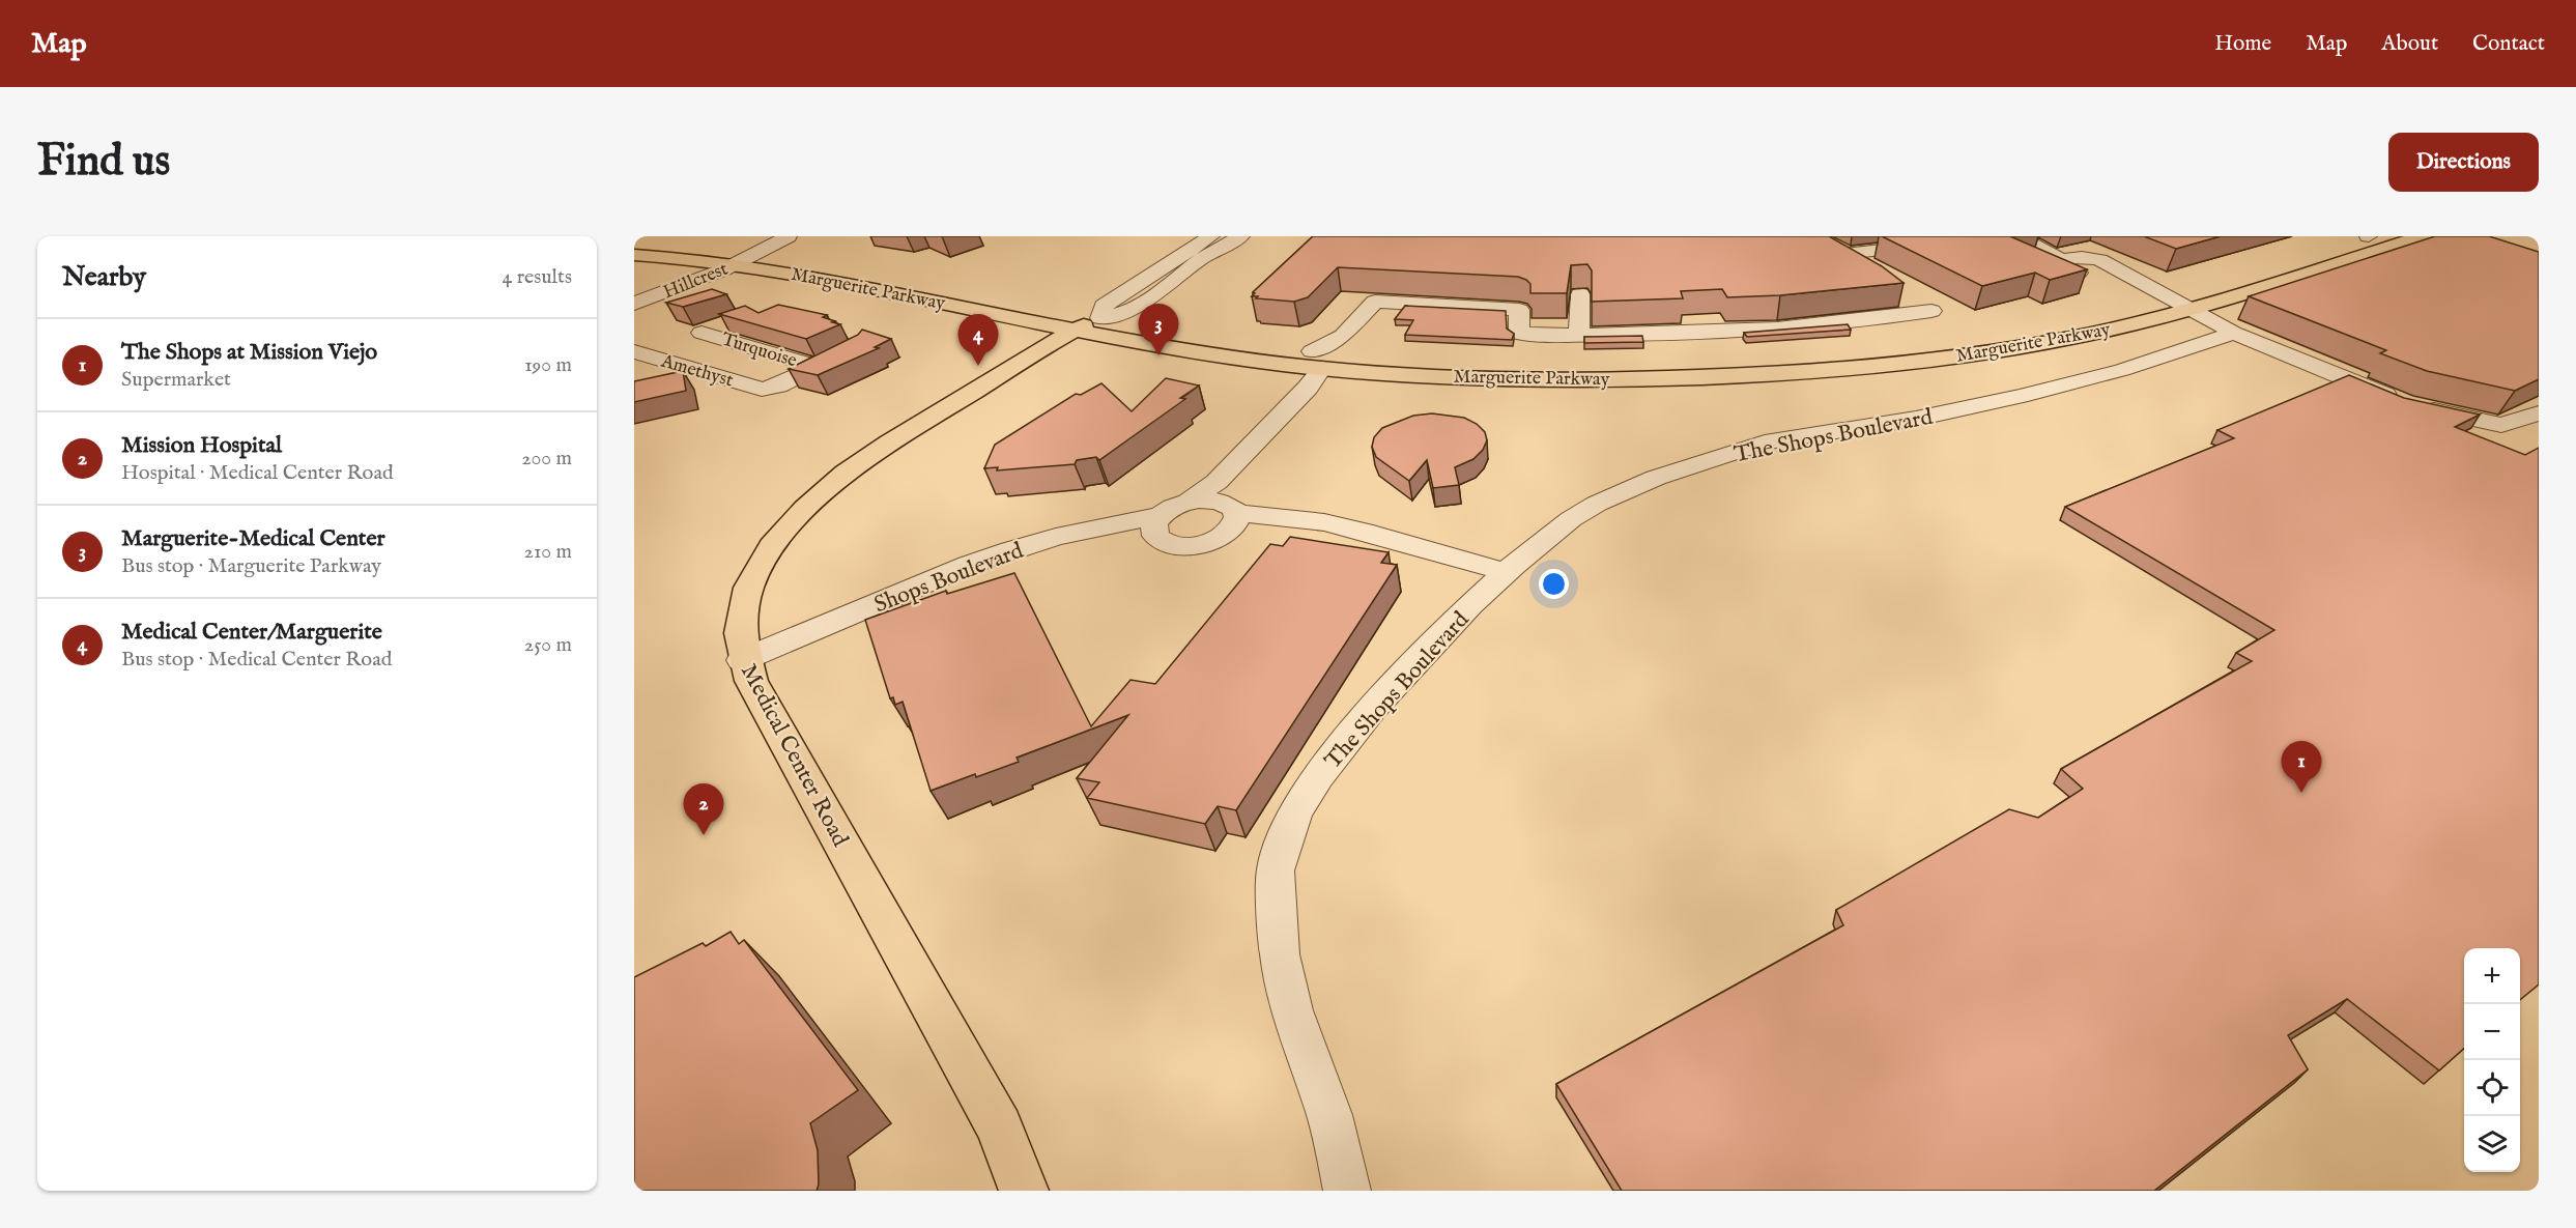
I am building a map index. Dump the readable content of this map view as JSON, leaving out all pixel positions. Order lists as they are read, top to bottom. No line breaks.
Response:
{"streets":{"main road":["Marguerite Parkway","Medical Center Road"],"street":["Hillcrest","Turquoise","Amethyst","The Shops Boulevard","Shops Boulevard"]},"crossings":[["Hillcrest","Marguerite Parkway"],["Marguerite Parkway","Shops Boulevard"],["Marguerite Parkway","Medical Center Road"],["Turquoise","Amethyst"],["The Shops Boulevard","Shops Boulevard"],["Shops Boulevard","Medical Center Road"]],"page":{"header":"Map","nav":["Home","Map","About","Contact"],"buttons":"Directions","title":"Find us","heading":["Nearby","4 results"],"pins":["3","4","1","2"],"list":[{"mark":"1","name":"The Shops at Mission Viejo","note":"Supermarket","value":"190 m"},{"mark":"2","name":"Mission Hospital","note":"Hospital · Medical Center Road","value":"200 m"},{"mark":"3","name":"Marguerite-Medical Center","note":"Bus stop · Marguerite Parkway","value":"210 m"},{"mark":"4","name":"Medical Center/Marguerite","note":"Bus stop · Medical Center Road","value":"250 m"}],"map_buttons":["+","−"]}}
